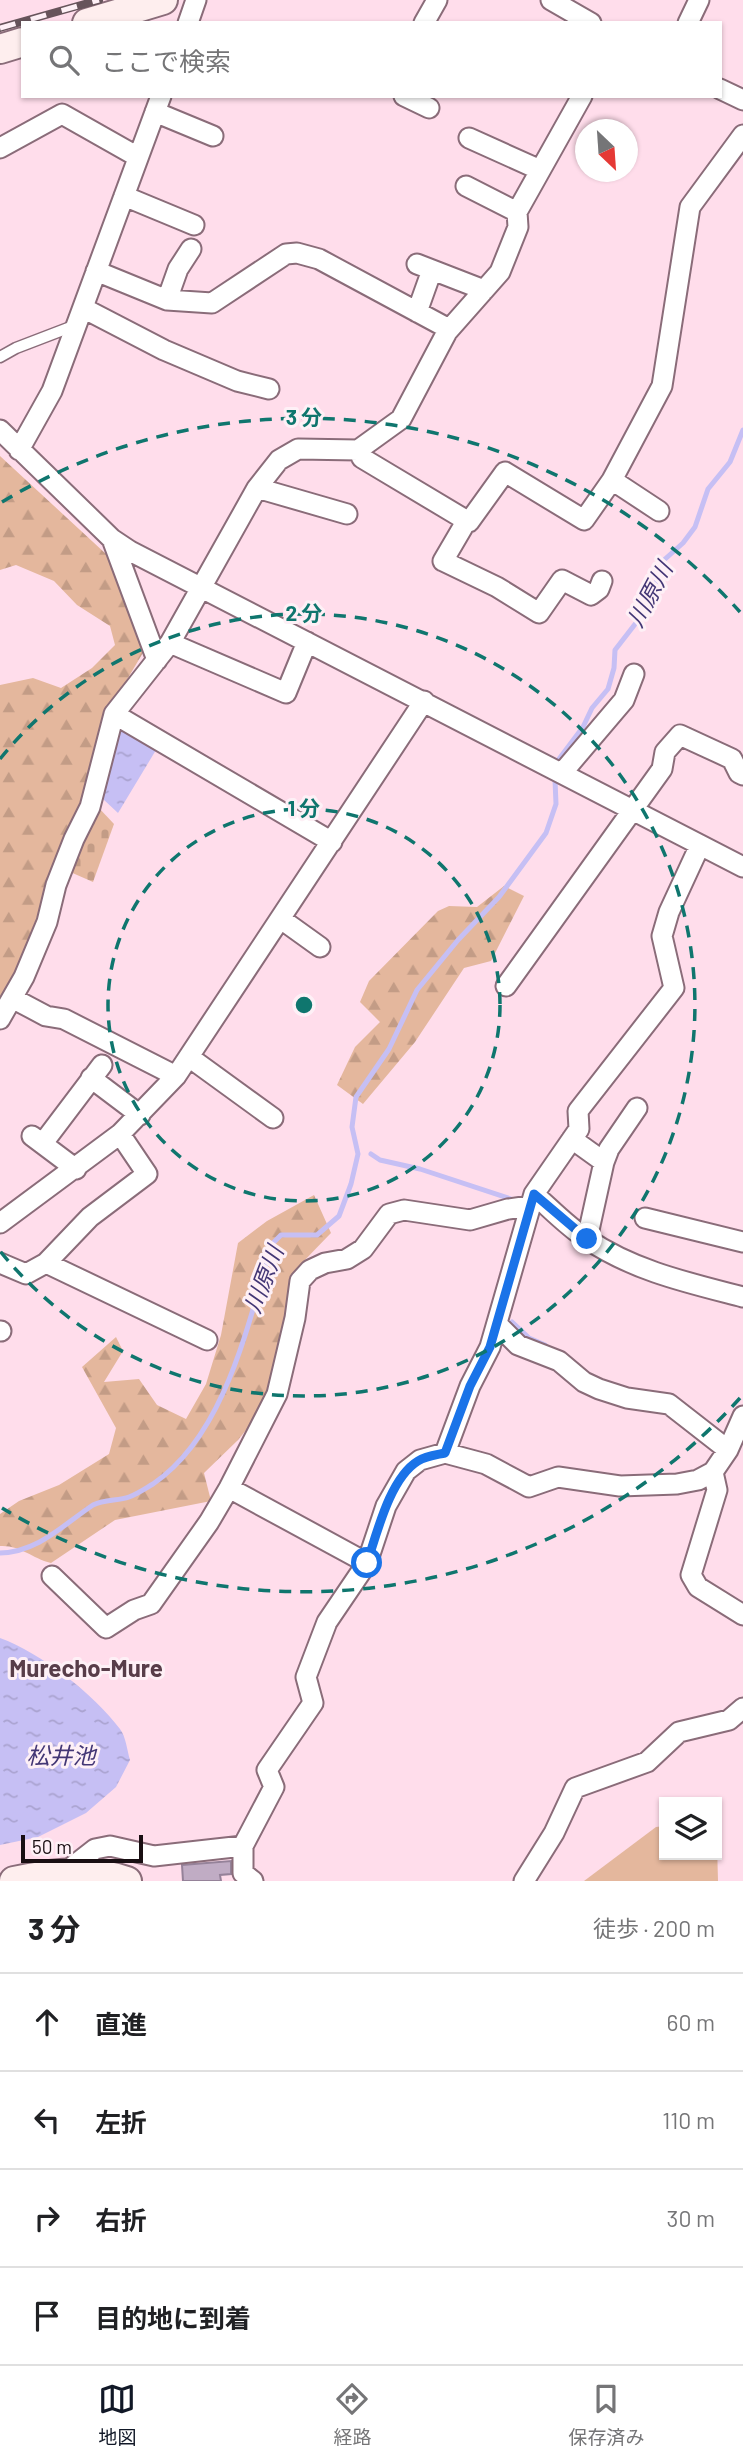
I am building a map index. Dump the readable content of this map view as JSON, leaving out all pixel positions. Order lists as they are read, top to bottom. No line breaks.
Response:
{"districts":["Murecho-Mure"],"water":["川原川","松井池"],"scale_bar":"50 m","north":"bottom right","page":{"search":"ここで検索","scale":"50 m","heading":["3 分","徒歩 · 200 m"],"list":[["直進","60 m"],["左折","110 m"],["右折","30 m"],"目的地に到着"],"nav":["地図","経路","保存済み"]},"rings":["3 分","2 分","1 分"]}
